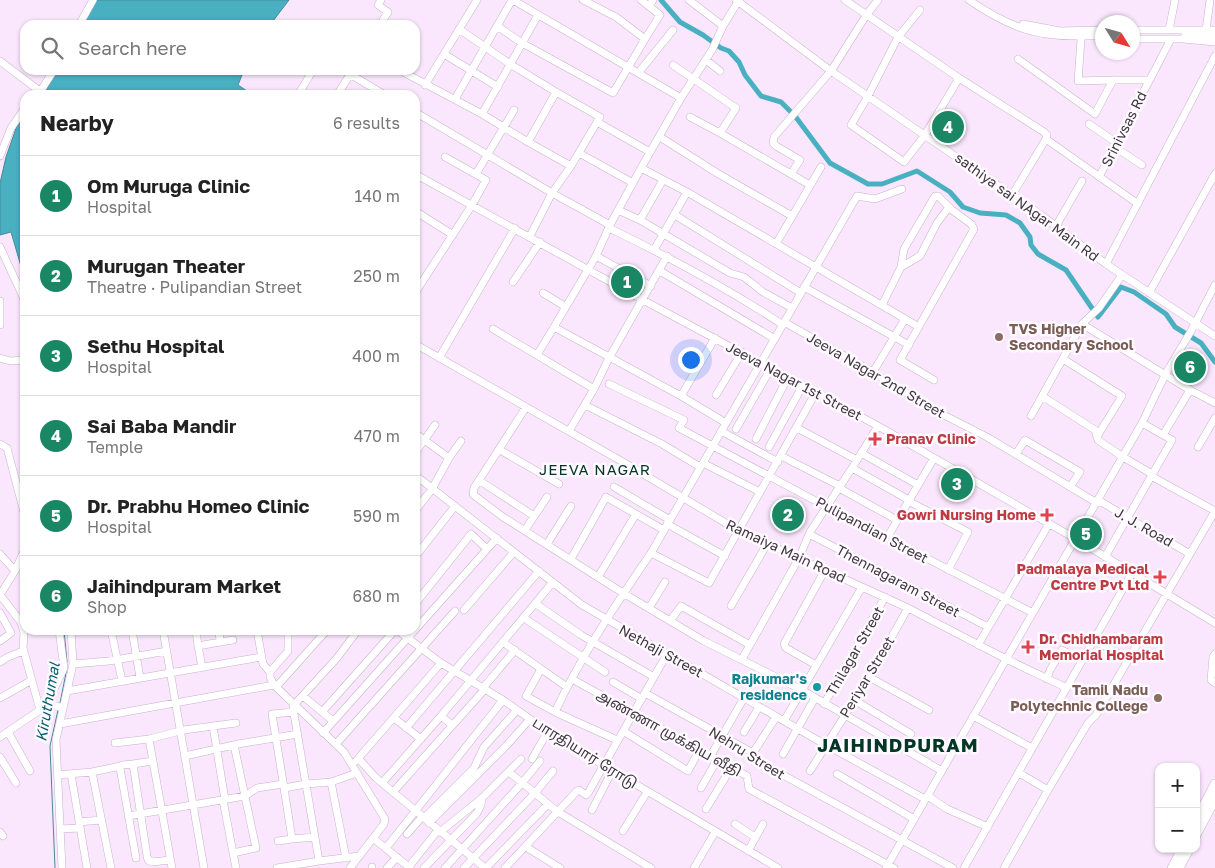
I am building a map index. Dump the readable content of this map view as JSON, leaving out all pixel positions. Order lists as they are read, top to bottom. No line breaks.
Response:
{"streets":{"street":["Srinivsas Rd","sathiya sai NAgar Main Rd","Jeeva Nagar 2nd Street","Jeeva Nagar 1st Street","J. J. Road","Pulipandian Street","Ramaiya Main Road","Thennagaram Street","Nethaji Street","Thilagar Street","Periyar Street","அண்ணா முக்கிய வீதி","பாரதியார் ரோடு","Nehru Street"]},"crossings":[["Jeeva Nagar 2nd Street","J. J. Road"],["Ramaiya Main Road","Thilagar Street"],["Ramaiya Main Road","Periyar Street"],["Nethaji Street","Periyar Street"]],"districts":["JEEVA NAGAR","JAIHINDPURAM"],"water":["Kiruthumal"],"places":{"other":["TVS Higher Secondary School","Rajkumar's residence","Tamil Nadu Polytechnic College"],"health":["Pranav Clinic","Gowri Nursing Home","Padmalaya Medical Centre Pvt Ltd","Dr. Chidhambaram Memorial Hospital"]},"north":"bottom right","page":{"search":"Search here","heading":["Nearby","6 results"],"pins":["4","1","6","3","2","5"],"list":[{"mark":"1","name":"Om Muruga Clinic","note":"Hospital","value":"140 m"},{"mark":"2","name":"Murugan Theater","note":"Theatre · Pulipandian Street","value":"250 m"},{"mark":"3","name":"Sethu Hospital","note":"Hospital","value":"400 m"},{"mark":"4","name":"Sai Baba Mandir","note":"Temple","value":"470 m"},{"mark":"5","name":"Dr. Prabhu Homeo Clinic","note":"Hospital","value":"590 m"},{"mark":"6","name":"Jaihindpuram Market","note":"Shop","value":"680 m"}],"map_buttons":["+","−"]}}
